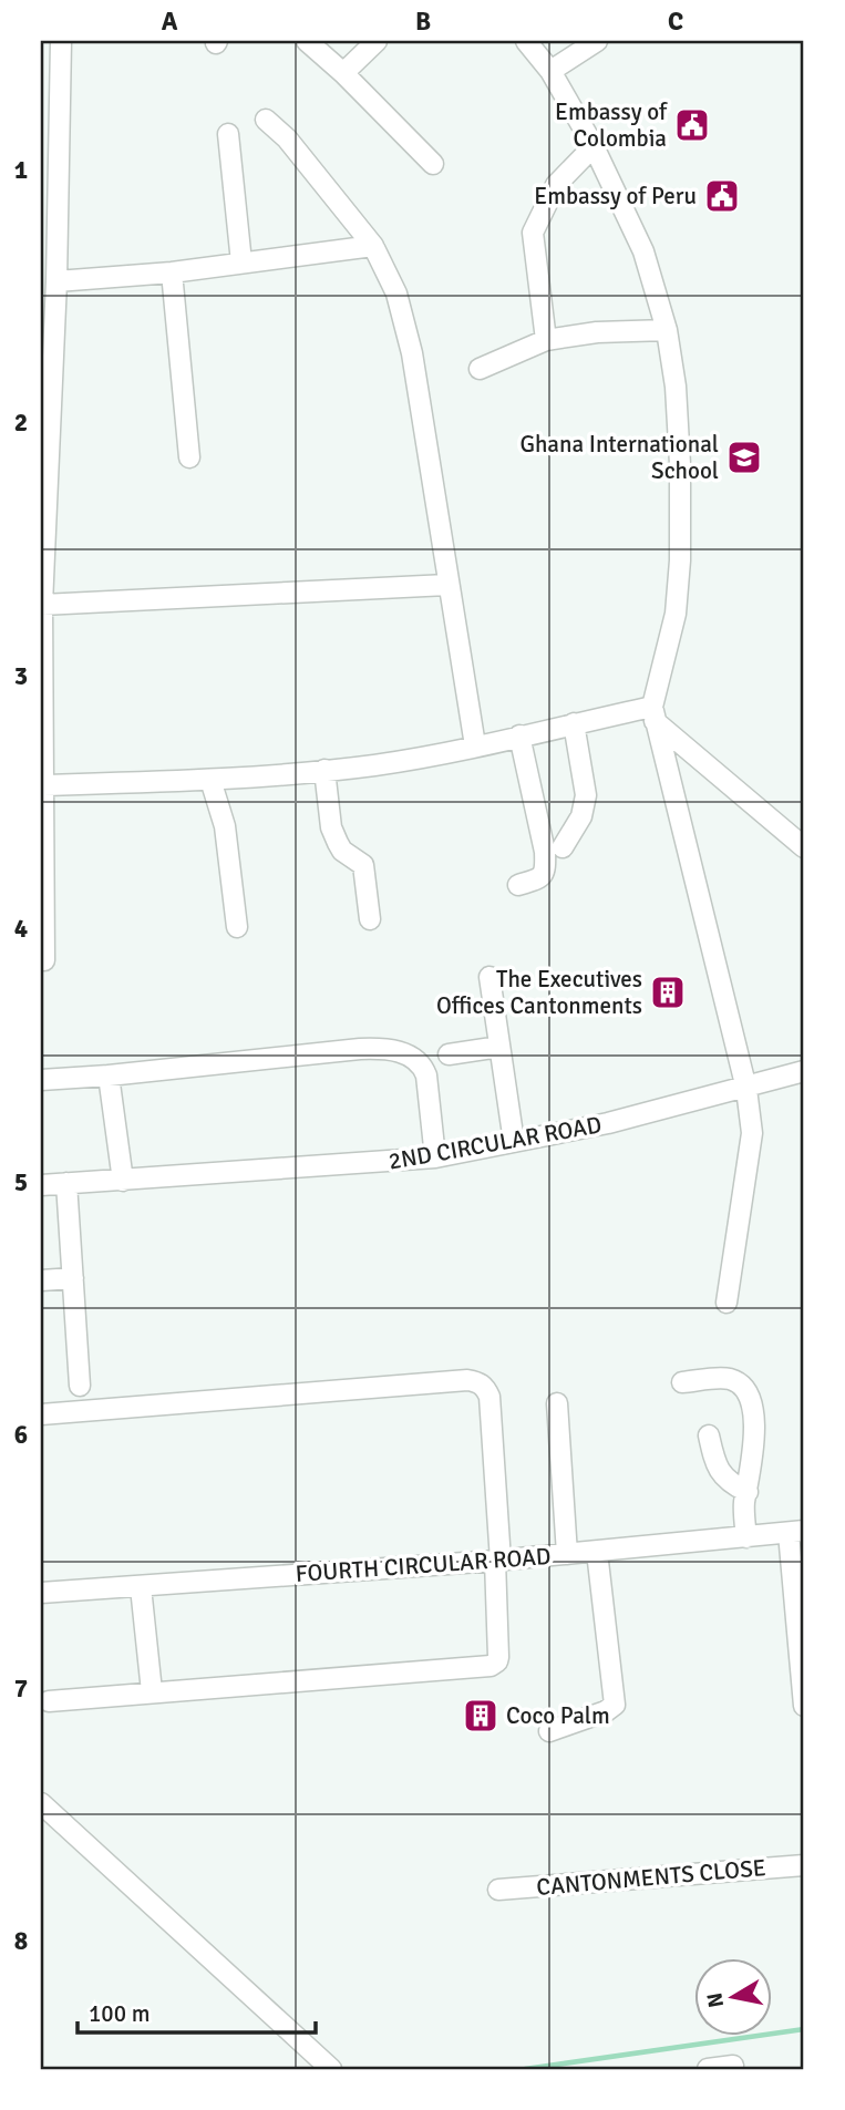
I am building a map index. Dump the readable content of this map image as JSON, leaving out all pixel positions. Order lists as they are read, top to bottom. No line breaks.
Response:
{"streets":{"street":["2ND CIRCULAR ROAD","FOURTH CIRCULAR ROAD","CANTONMENTS CLOSE"]},"places":{"public building":["Embassy of Colombia","Embassy of Peru"],"school or university":["Ghana International School"],"building":["The Executives Offices Cantonments","Coco Palm"]},"scale_bar":"100 m","north":"left","grid":{"columns":["A","B","C"],"rows":["1","2","3","4","5","6","7","8"]}}
